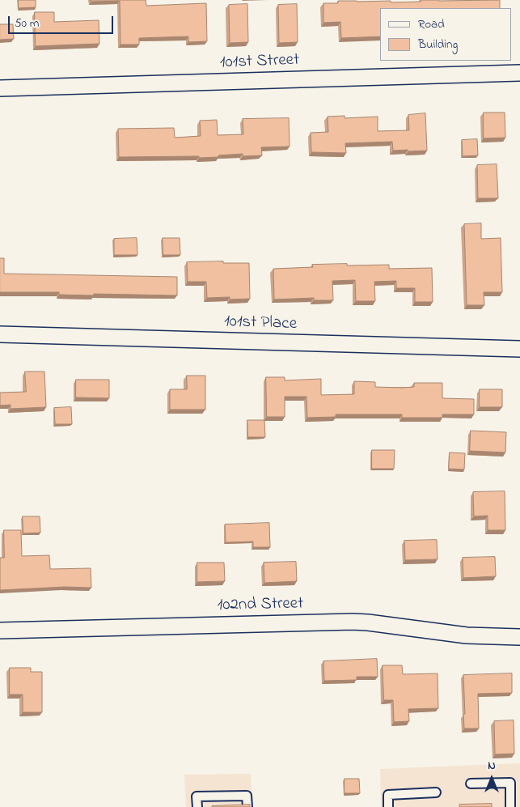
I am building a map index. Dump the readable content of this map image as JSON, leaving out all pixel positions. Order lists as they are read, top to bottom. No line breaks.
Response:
{"streets":{"street":["101st Street","101st Place","102nd Street"]},"legend":["Road","Building"],"scale_bar":"50 m","north":"top"}
